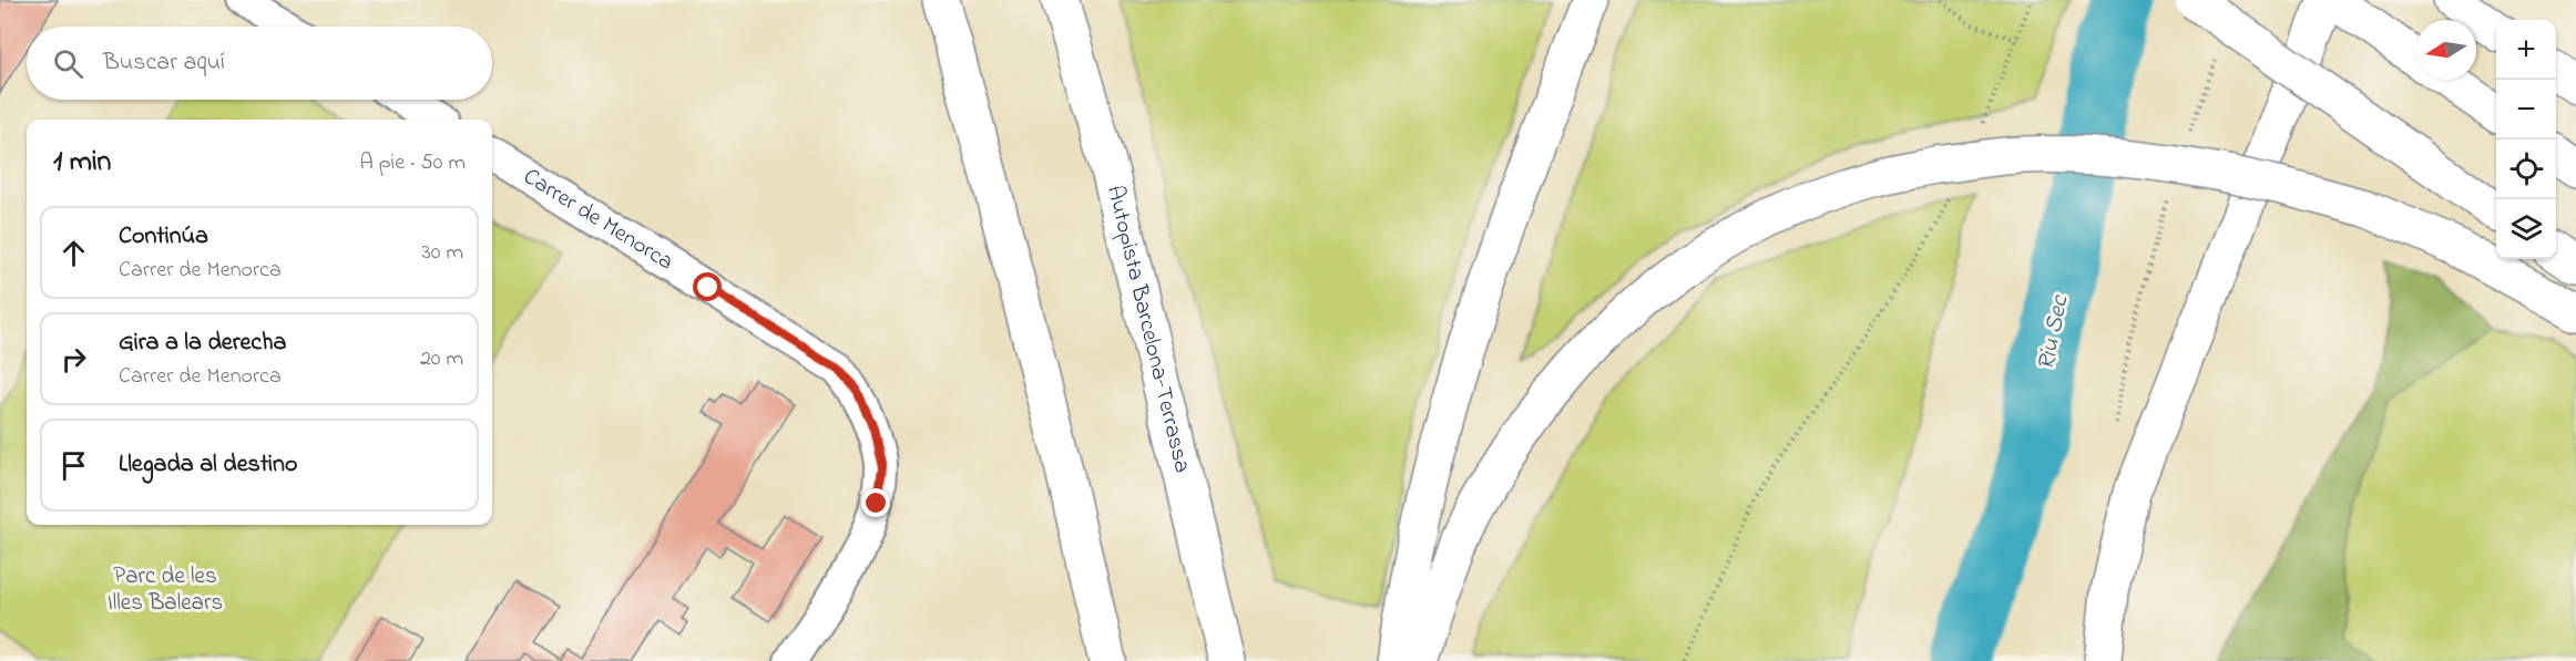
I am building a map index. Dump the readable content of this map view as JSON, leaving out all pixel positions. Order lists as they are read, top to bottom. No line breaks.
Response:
{"streets":{"main road":["Autopista Barcelona-Terrassa"],"street":["Carrer de Menorca"]},"water":["Riu Sec"],"parks":["Parc de les Illes Balears"],"north":"left","page":{"map_buttons":["+","−"],"search":"Buscar aquí","heading":["1 min","A pie · 50 m"],"list":[["Continúa","Carrer de Menorca","30 m"],["Gira a la derecha","Carrer de Menorca","20 m"],"Llegada al destino"]}}
